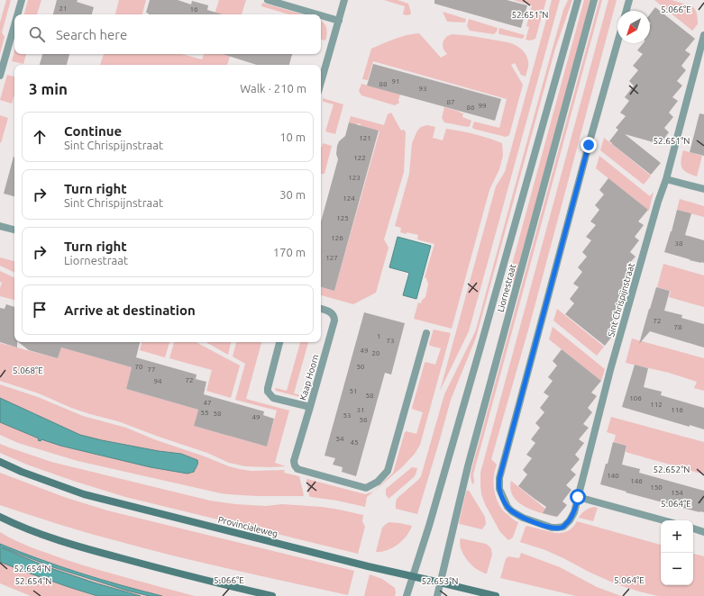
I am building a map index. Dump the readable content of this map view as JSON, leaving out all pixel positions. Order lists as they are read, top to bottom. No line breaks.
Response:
{"streets":{"main road":["Provincialeweg"],"street":["Liornestraat","Sint Chrispijnstraat","Kaap Hoorn"]},"crossings":[["Liornestraat","Provincialeweg"]],"house_numbers":["21","16","91","88","93","87","99","86","121","122","123","124","125","126","38","127","72","78","1","73","49","20","70","50","77","72","94","51","58","106","47","112","31","116","55","58","53","49","56","54","45","140","146","150","154"],"north":"bottom left","page":{"search":"Search here","heading":["3 min","Walk · 210 m"],"list":[["Continue","Sint Chrispijnstraat","10 m"],["Turn right","Sint Chrispijnstraat","30 m"],["Turn right","Liornestraat","170 m"],"Arrive at destination"],"map_buttons":["+","−"]},"coordinates":["5.066°E","52.651°N","5.068°E","52.652°N","5.064°E","52.654°N","52.653°N"]}
